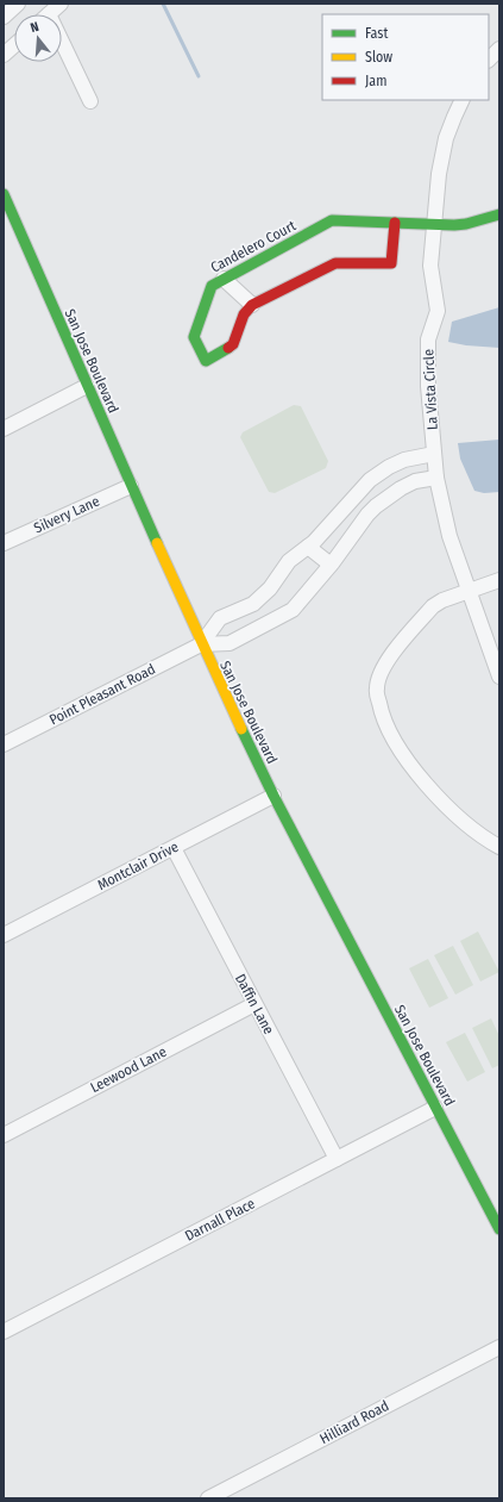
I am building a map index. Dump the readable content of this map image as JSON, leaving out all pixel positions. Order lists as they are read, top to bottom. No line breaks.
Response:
{"streets":{"main road":["Candelero Court","San Jose Boulevard"],"street":["La Vista Circle","Silvery Lane","Point Pleasant Road","Montclair Drive","Daffin Lane","Leewood Lane","Darnall Place","Hilliard Road"]},"crossings":[["Candelero Court","La Vista Circle"],["San Jose Boulevard","Silvery Lane"],["San Jose Boulevard","Point Pleasant Road"],["San Jose Boulevard","Montclair Drive"],["San Jose Boulevard","Darnall Place"],["La Vista Circle","Point Pleasant Road"],["Montclair Drive","Daffin Lane"],["Daffin Lane","Leewood Lane"],["Daffin Lane","Darnall Place"]],"legend":["Fast","Slow","Jam"],"north":"top"}
